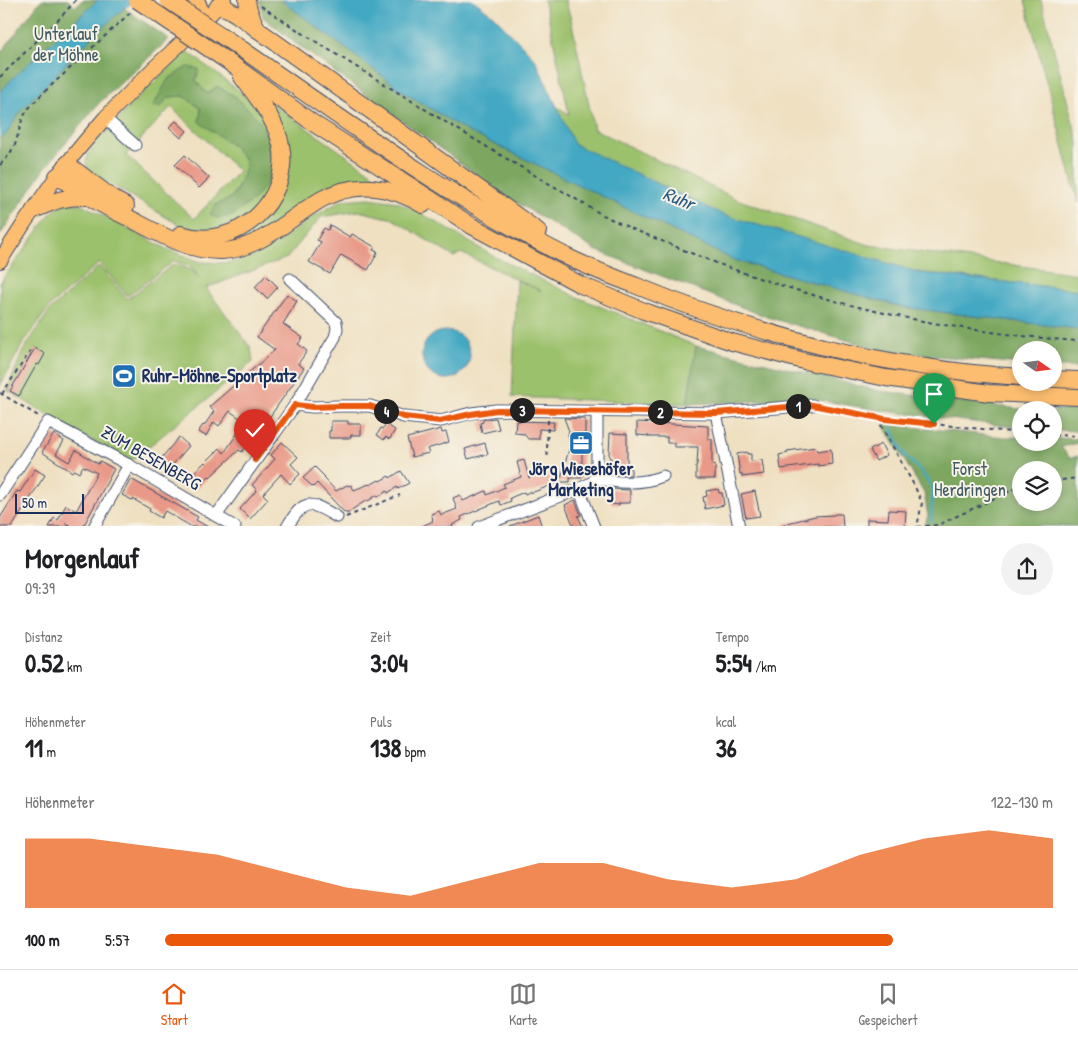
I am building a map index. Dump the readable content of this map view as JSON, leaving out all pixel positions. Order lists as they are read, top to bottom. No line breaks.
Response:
{"streets":{"street":["ZUM BESENBERG"]},"water":["Ruhr"],"parks":["Unterlauf der Möhne","Forst Herdringen"],"places":{"sports":["Ruhr-Möhne-Sportplatz"],"office":["Jörg Wiesehöfer Marketing"]},"scale_bar":"50 m","north":"right","page":{"pins":["1","3","4","2"],"scale":"50 m","heading":["Morgenlauf","09:39"],"stats":[["Distanz","0.52 km"],["Zeit","3:04"],["Tempo","5:54 /km"],["Höhenmeter","11 m"],["Puls","138 bpm"],["kcal","36"]],"chart":["Höhenmeter","122–130 m"],"list":[{"name":"100 m","note":"5:57"}],"tabs":["Start","Karte","Gespeichert"]}}
